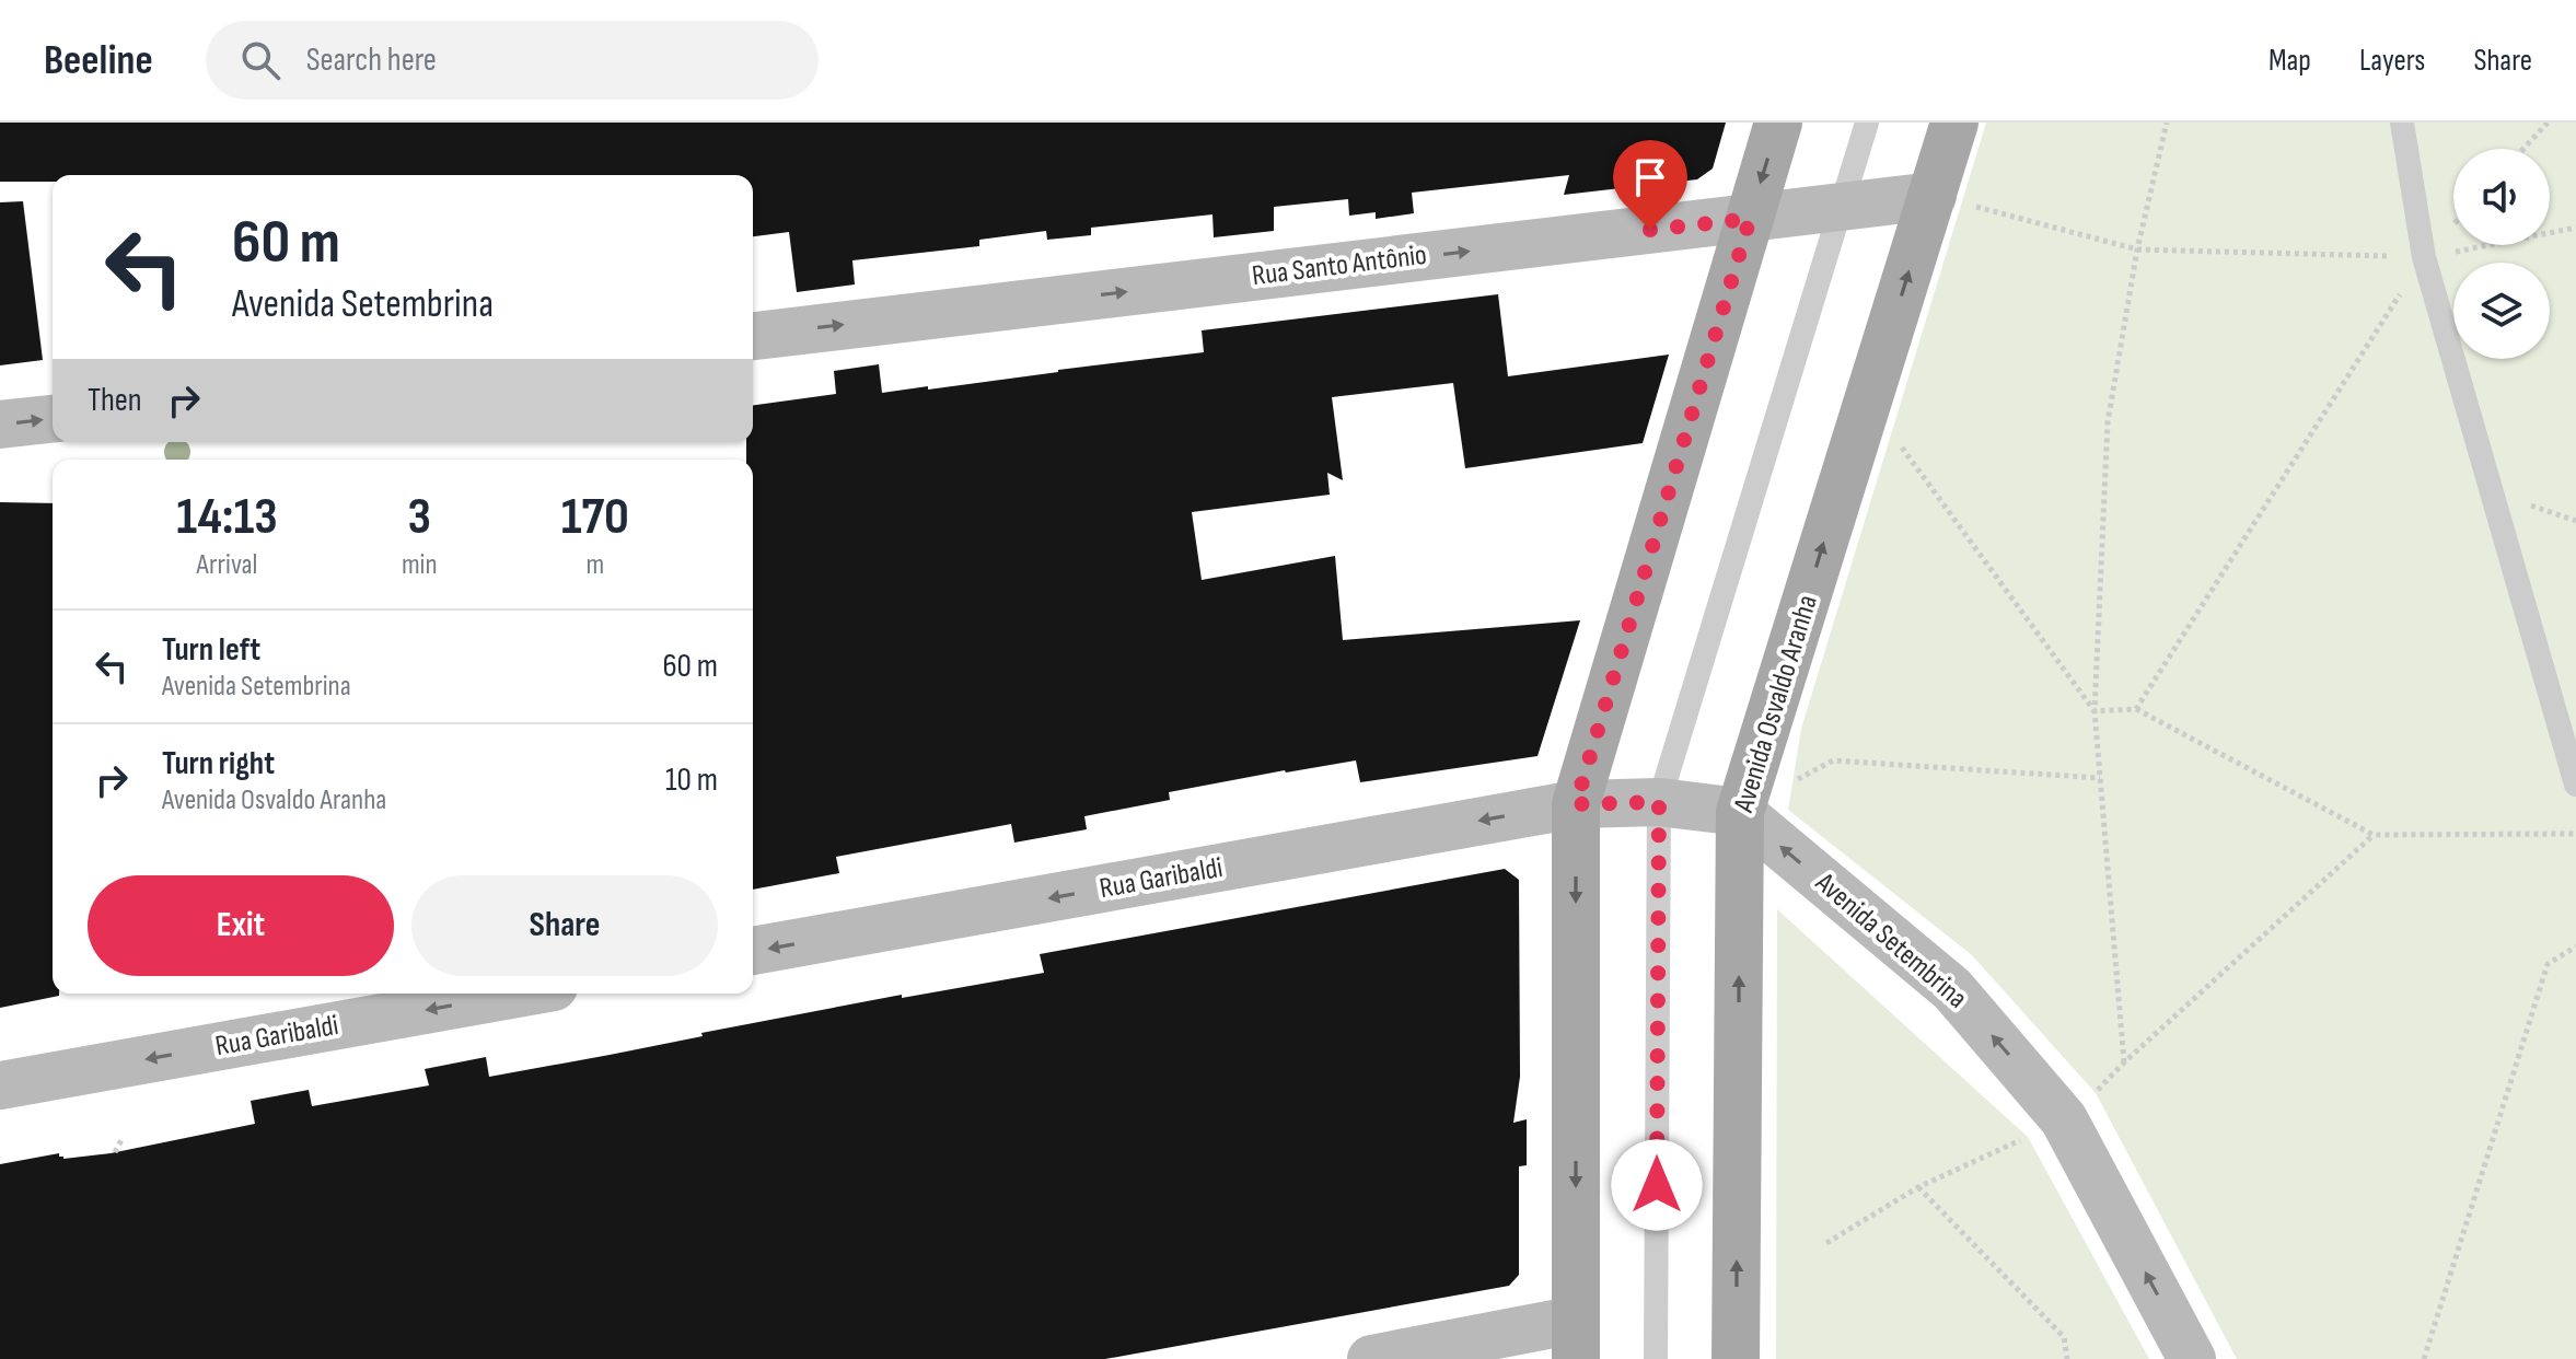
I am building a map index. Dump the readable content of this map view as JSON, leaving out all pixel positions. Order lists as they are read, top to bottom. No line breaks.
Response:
{"streets":{"main road":["Avenida Osvaldo Aranha"],"street":["Rua Santo Antônio","Rua Garibaldi","Avenida Setembrina"]},"crossings":[["Rua Santo Antônio","Avenida Osvaldo Aranha"],["Avenida Osvaldo Aranha","Avenida Setembrina"]],"one_way":["Rua Santo Antônio","Rua Garibaldi","Avenida Setembrina"],"page":{"header":"Beeline","search":"Search here","nav":["Map","Layers","Share"],"turn":["60 m","Avenida Setembrina"],"then":"Then","eta":["14:13","Arrival","3","min","170","m"],"list":[{"name":"Turn left","note":"Avenida Setembrina","value":"60 m"},{"name":"Turn right","note":"Avenida Osvaldo Aranha","value":"10 m"}],"buttons":["Exit","Share"]}}
